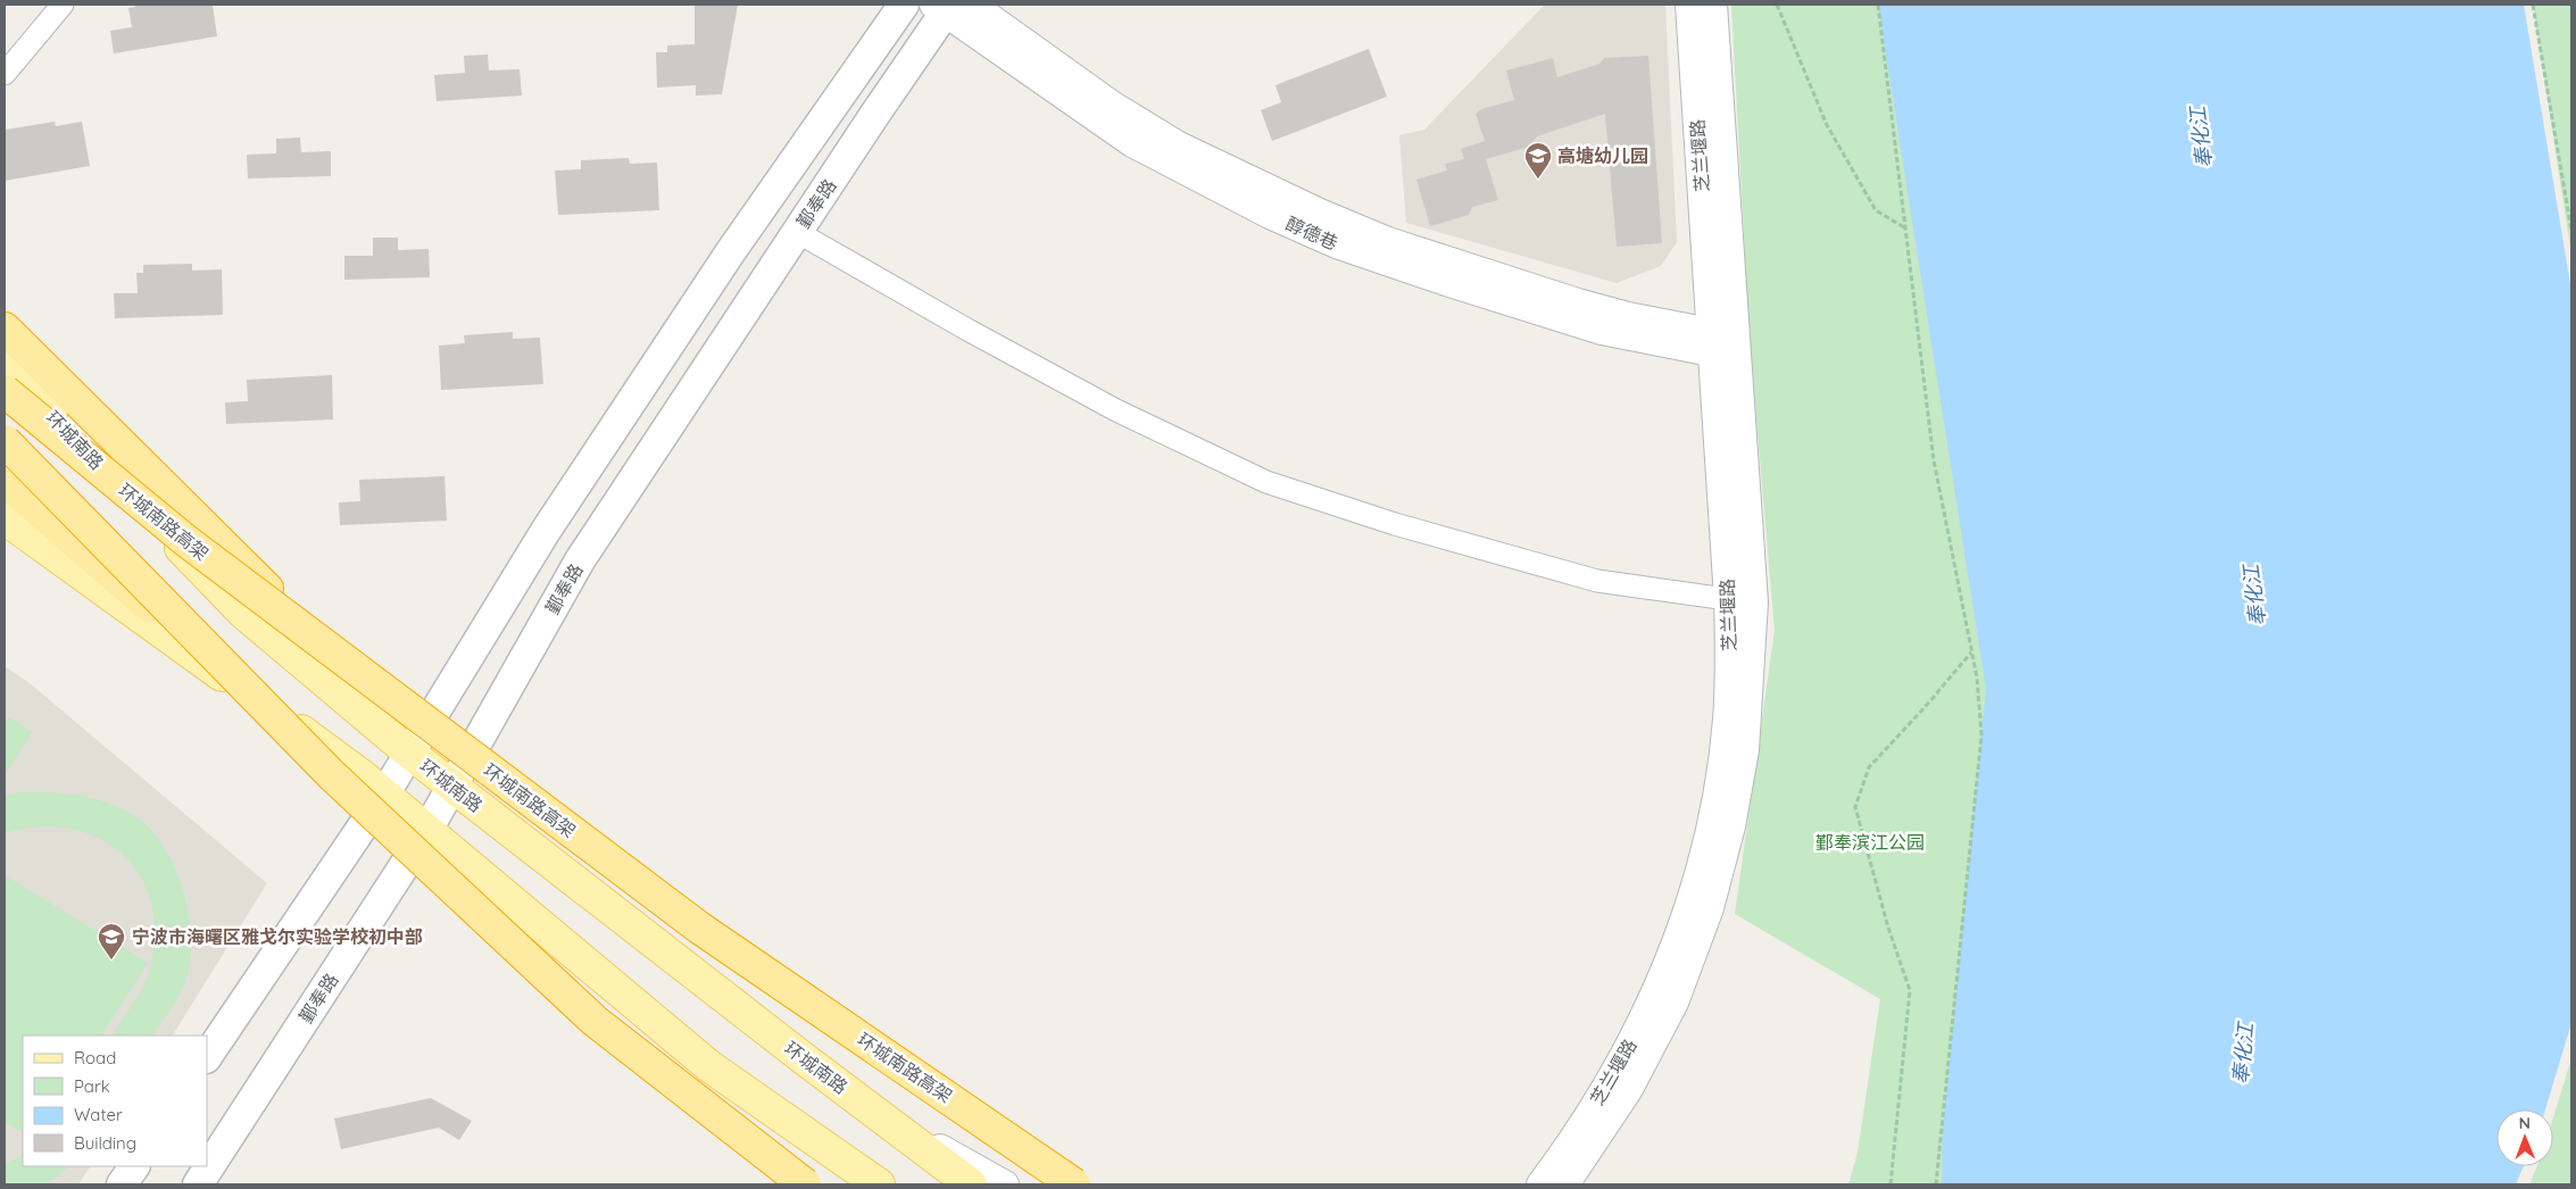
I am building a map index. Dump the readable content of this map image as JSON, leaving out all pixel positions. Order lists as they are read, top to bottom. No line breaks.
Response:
{"streets":{"highway":["环城南路高架"],"main road":["鄞奉路","环城南路"],"street":["芝兰堰路","醇德巷"]},"crossings":[["芝兰堰路","醇德巷"],["鄞奉路","醇德巷"],["鄞奉路","环城南路"]],"water":["奉化江"],"parks":["鄞奉滨江公园"],"places":{"school or university":["高塘幼儿园","宁波市海曙区雅戈尔实验学校初中部"]},"legend":["Road","Park","Water","Building"],"north":"top"}
